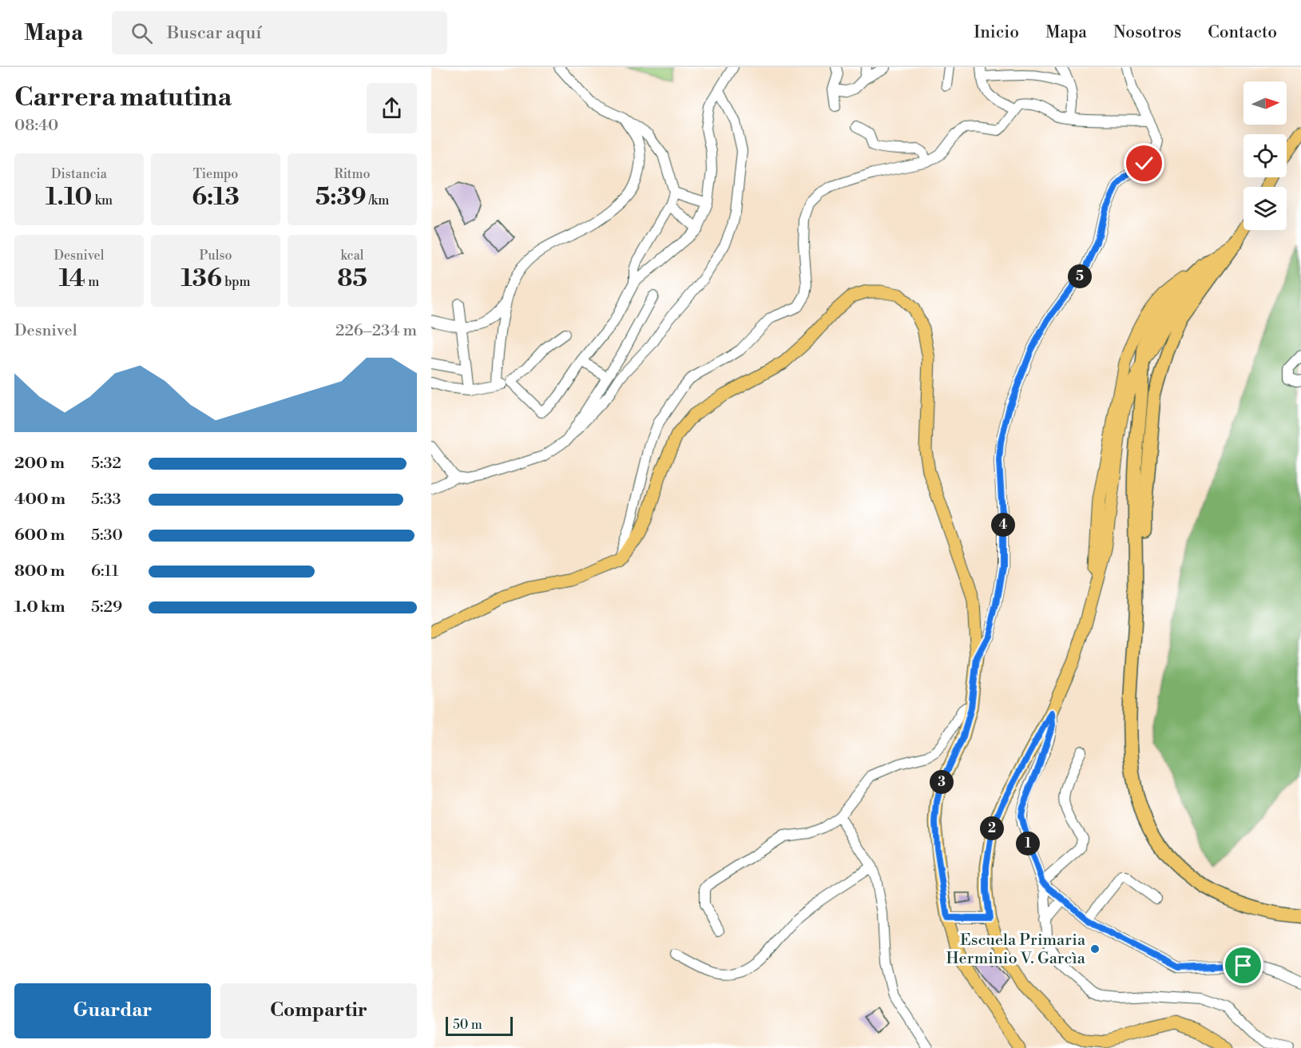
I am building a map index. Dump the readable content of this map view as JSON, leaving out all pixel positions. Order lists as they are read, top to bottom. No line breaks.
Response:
{"places":["Escuela Primaria Herminio V. Garcìa"],"scale_bar":"50 m","north":"right","page":{"header":"Mapa","search":"Buscar aquí","nav":["Inicio","Mapa","Nosotros","Contacto"],"heading":["Carrera matutina","08:40"],"stats":[["Distancia","1.10 km"],["Tiempo","6:13"],["Ritmo","5:39 /km"],["Desnivel","14 m"],["Pulso","136 bpm"],["kcal","85"]],"pins":["5","4","3","2","1"],"chart":["Desnivel","226–234 m"],"list":[{"name":"200 m","note":"5:32"},{"name":"400 m","note":"5:33"},{"name":"600 m","note":"5:30"},{"name":"800 m","note":"6:11"},{"name":"1.0 km","note":"5:29"}],"buttons":["Guardar","Compartir"],"scale":"50 m"}}
